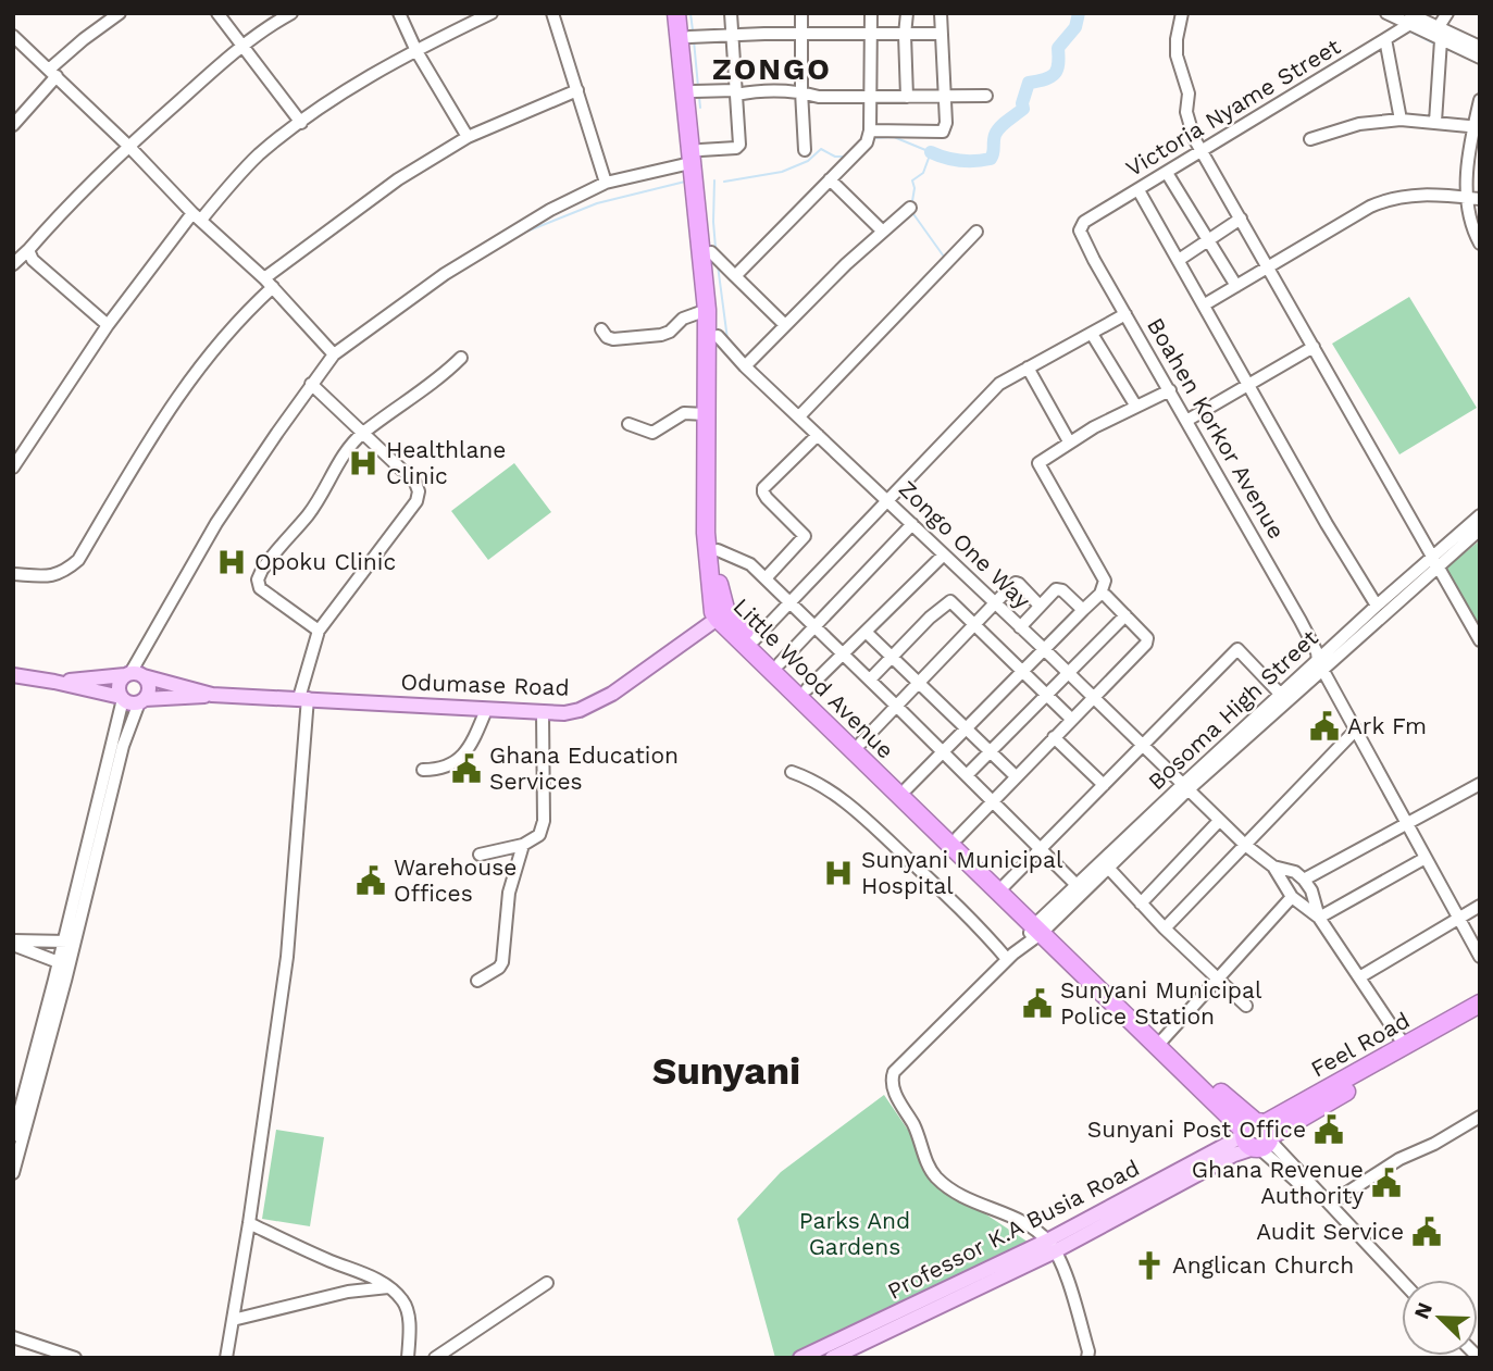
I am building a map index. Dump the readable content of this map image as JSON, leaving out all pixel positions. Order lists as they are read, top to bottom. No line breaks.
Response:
{"streets":{"highway":["Little Wood Avenue","Feel Road"],"main road":["Odumase Road","Professor K.A Busia Road"],"street":["Victoria Nyame Street","Boahen Korkor Avenue","Zongo One Way","Bosoma High Street"]},"crossings":[["Victoria Nyame Street","Boahen Korkor Avenue"],["Boahen Korkor Avenue","Bosoma High Street"],["Zongo One Way","Little Wood Avenue"],["Zongo One Way","Bosoma High Street"],["Little Wood Avenue","Odumase Road"],["Little Wood Avenue","Bosoma High Street"],["Little Wood Avenue","Feel Road"],["Little Wood Avenue","Professor K.A Busia Road"],["Bosoma High Street","Professor K.A Busia Road"],["Feel Road","Professor K.A Busia Road"]],"districts":["ZONGO","Sunyani"],"parks":["Parks And Gardens"],"places":{"hospital":["Healthlane Clinic","Opoku Clinic","Sunyani Municipal Hospital"],"public building":["Ark Fm","Ghana Education Services","Warehouse Offices","Sunyani Municipal Police Station","Sunyani Post Office","Ghana Revenue Authority","Audit Service"],"church":["Anglican Church"]},"north":"top left"}
